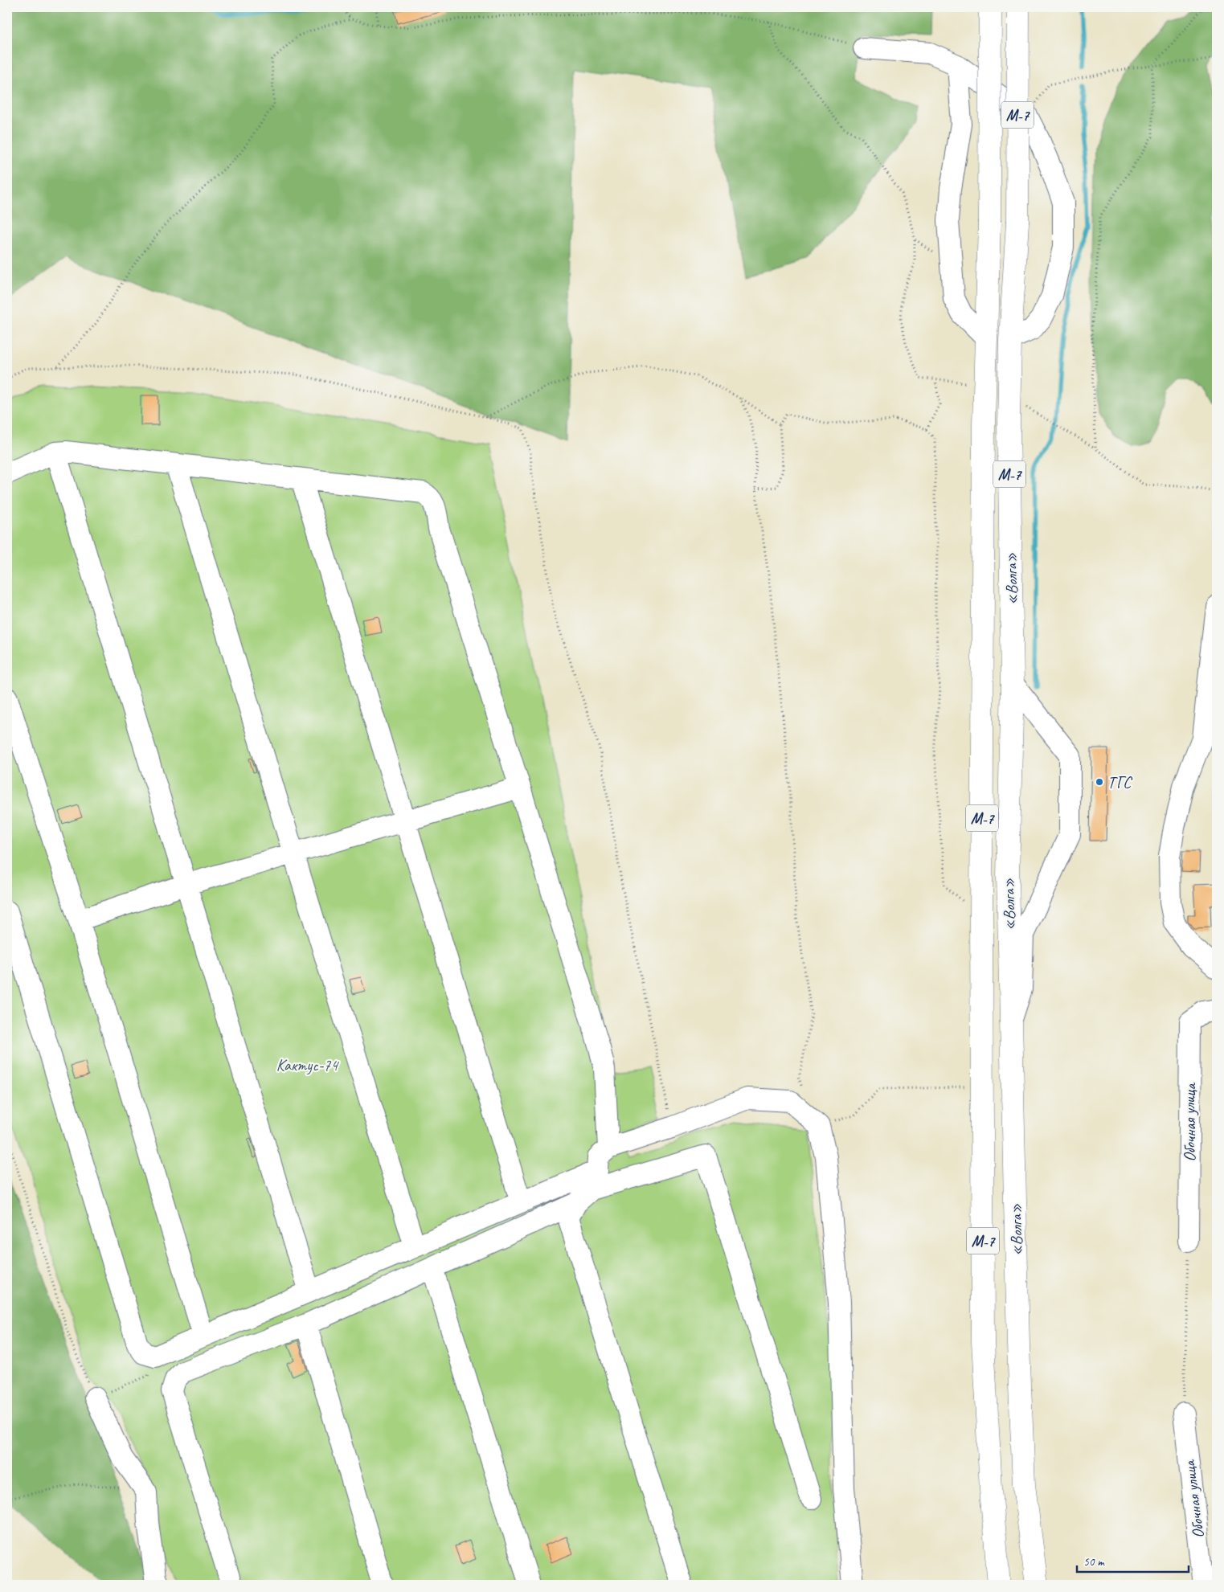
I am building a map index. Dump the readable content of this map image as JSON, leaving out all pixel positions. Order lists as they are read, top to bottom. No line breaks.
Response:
{"streets":{"highway":["М-7","«Волга»"],"street":["Обочная улица"]},"parks":["Кактус-74"],"places":["ТГС"],"scale_bar":"50 m"}
